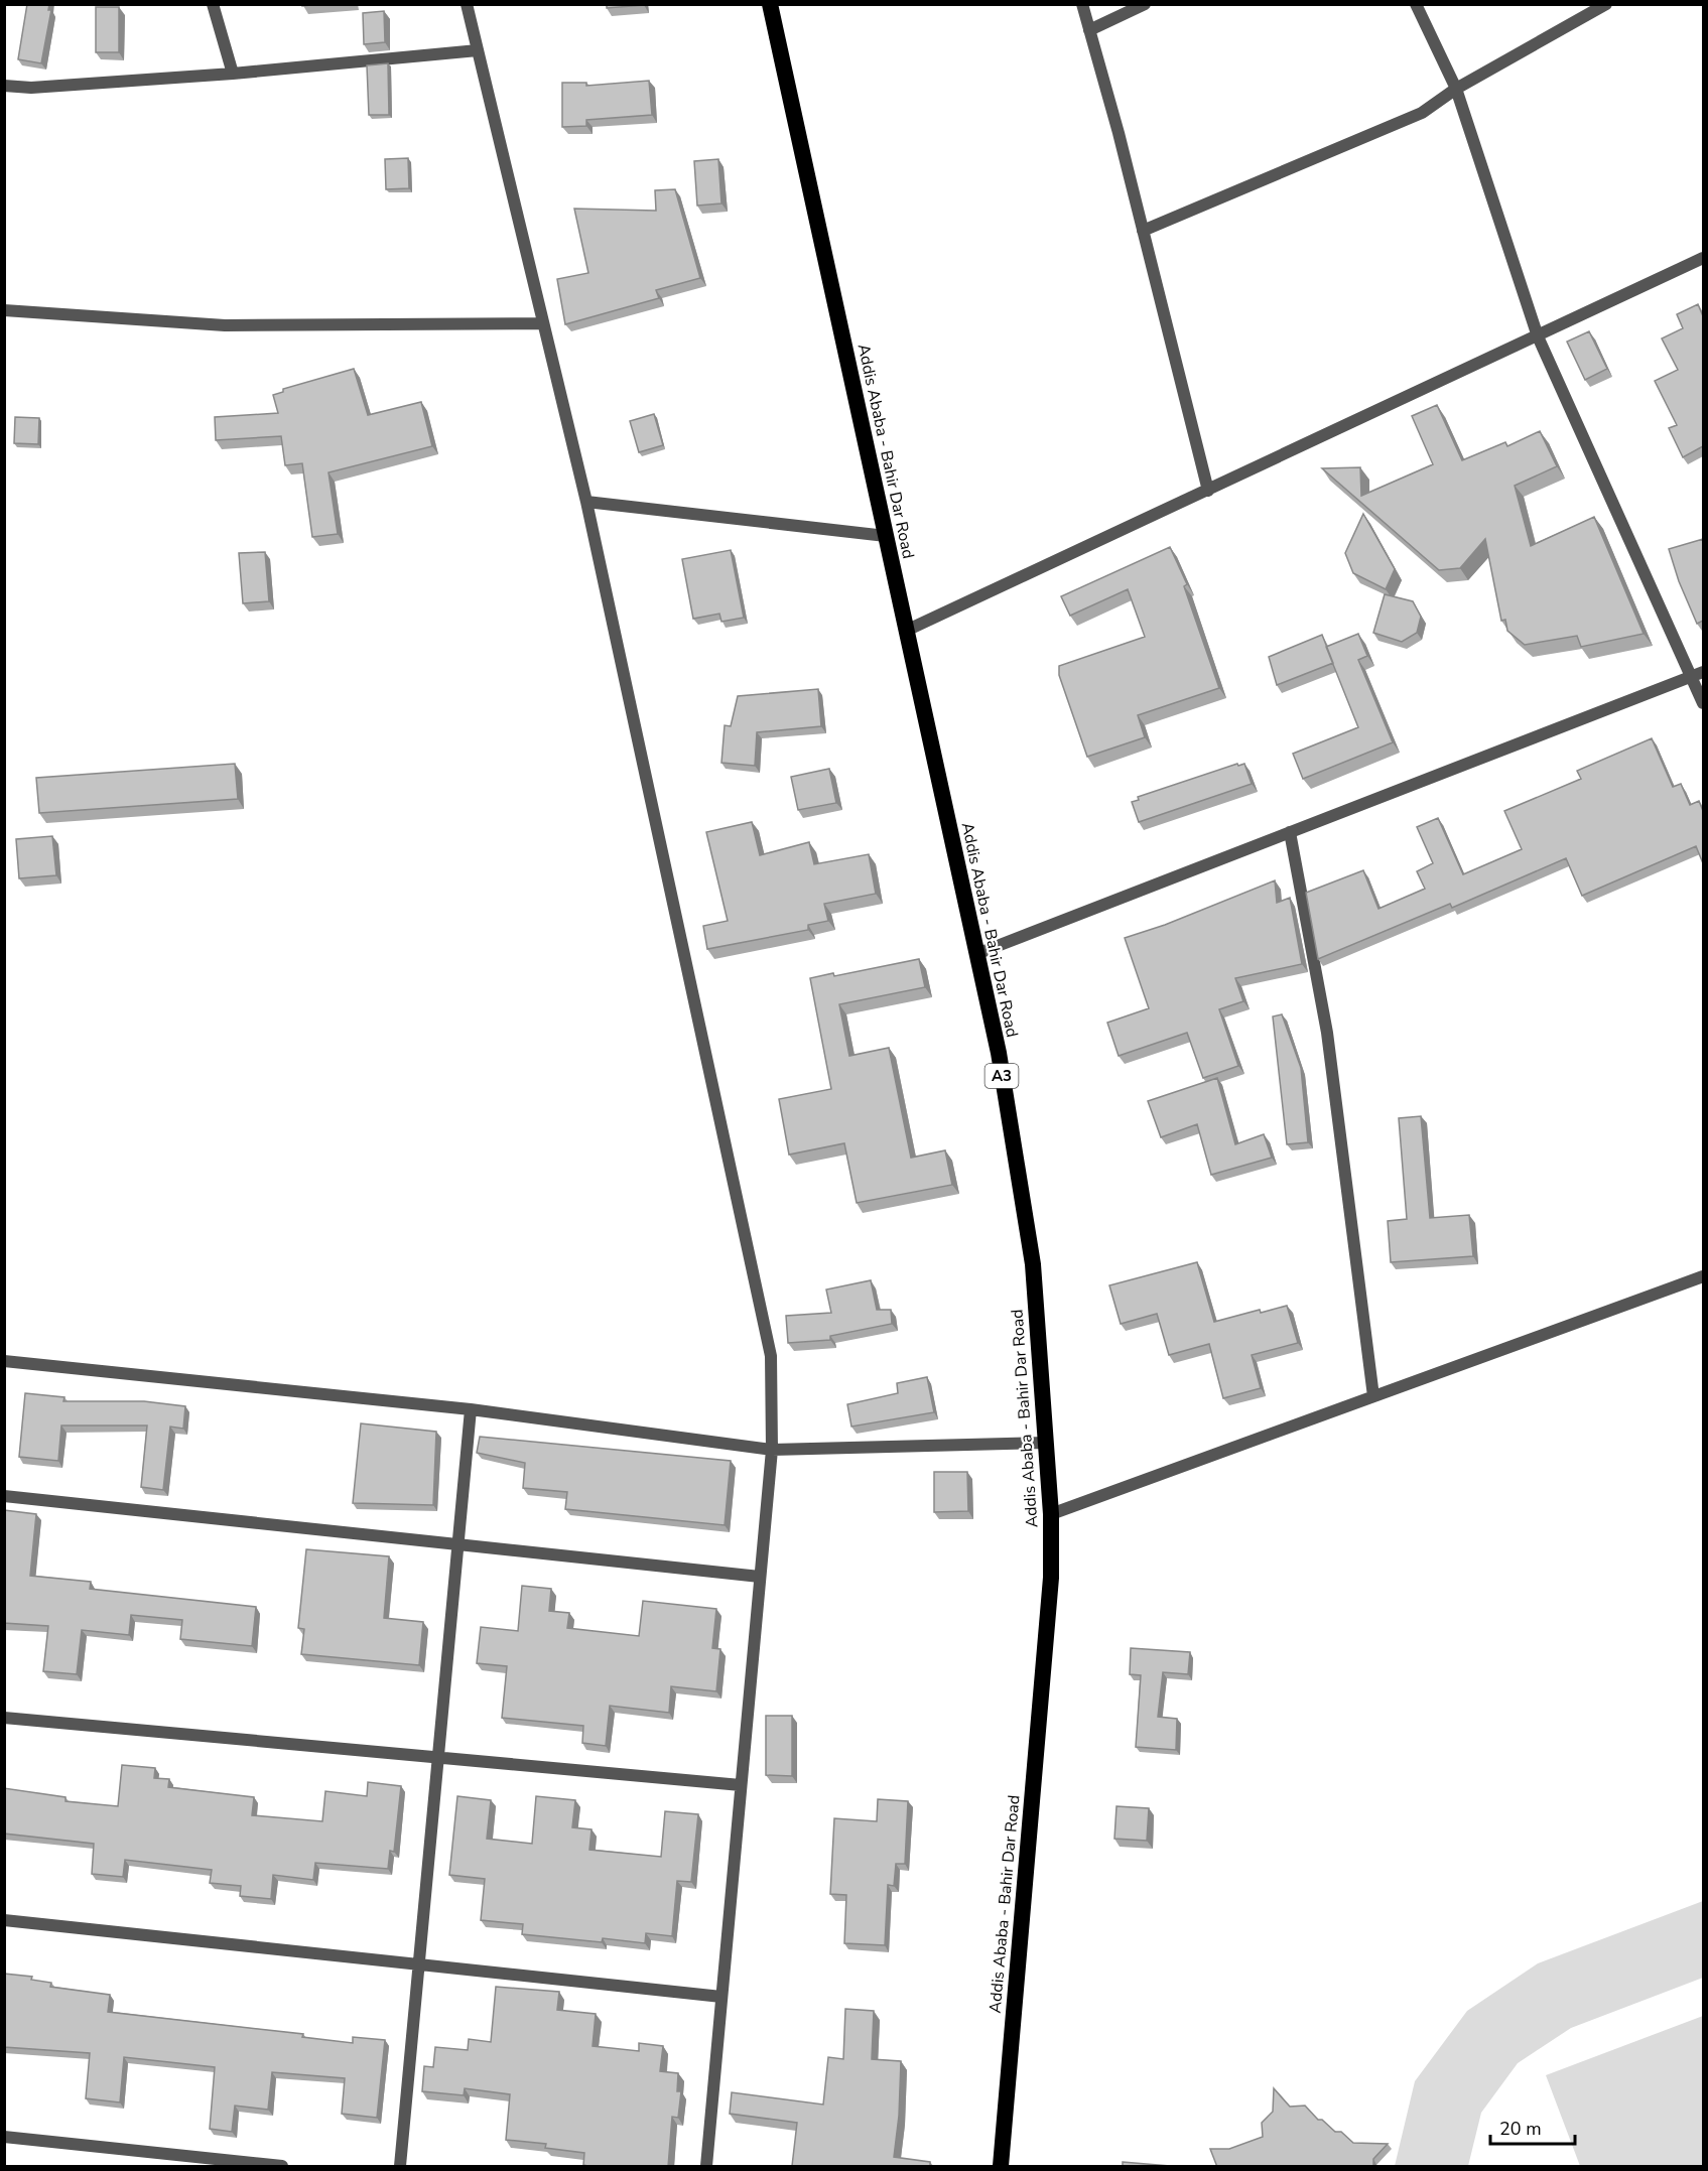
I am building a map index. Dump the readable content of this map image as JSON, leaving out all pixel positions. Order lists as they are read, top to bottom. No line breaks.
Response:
{"streets":{"highway":["Addis Ababa - Bahir Dar Road","A3"]},"scale_bar":"20 m"}
